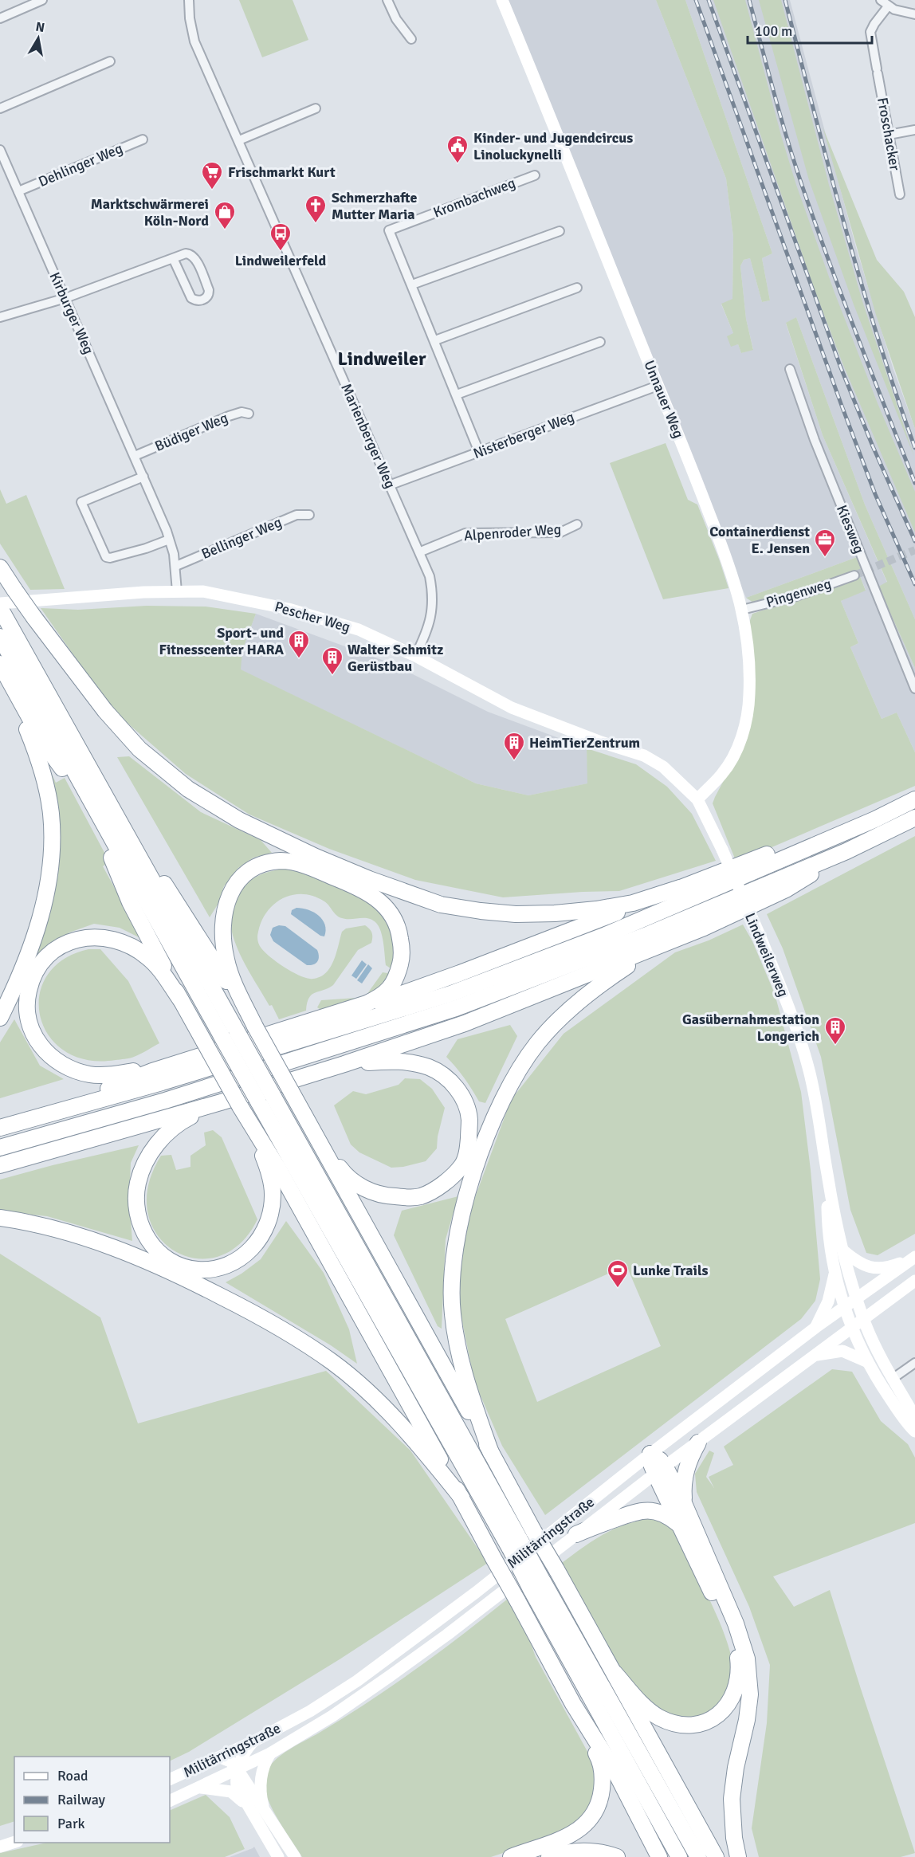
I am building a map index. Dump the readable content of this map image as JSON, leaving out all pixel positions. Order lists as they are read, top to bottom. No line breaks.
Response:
{"streets":{"street":["Froschacker","Dehlinger Weg","Krombachweg","Kirburger Weg","Unnauer Weg","Büdiger Weg","Nisterberger Weg","Marienberger Weg","Kiesweg","Alpenroder Weg","Bellinger Weg","Pingenweg","Pescher Weg","Lindweilerweg","Militärringstraße"]},"crossings":[["Dehlinger Weg","Kirburger Weg"],["Krombachweg","Nisterberger Weg"],["Kirburger Weg","Büdiger Weg"],["Kirburger Weg","Bellinger Weg"],["Kirburger Weg","Pescher Weg"],["Unnauer Weg","Nisterberger Weg"],["Unnauer Weg","Pingenweg"],["Unnauer Weg","Pescher Weg"],["Unnauer Weg","Lindweilerweg"],["Nisterberger Weg","Marienberger Weg"],["Marienberger Weg","Alpenroder Weg"],["Marienberger Weg","Pescher Weg"],["Pescher Weg","Lindweilerweg"],["Lindweilerweg","Militärringstraße"]],"districts":["Lindweiler"],"places":{"public building":["Kinder- und Jugendcircus Linoluckynelli"],"supermarket":["Frischmarkt Kurt"],"church":["Schmerzhafte Mutter Maria"],"shop":["Marktschwärmerei Köln-Nord"],"bus stop":["Lindweilerfeld"],"office":["Containerdienst E. Jensen"],"building":["Sport- und Fitnesscenter HARA","Walter Schmitz Gerüstbau","HeimTierZentrum","Gasübernahmestation Longerich"],"sports":["Lunke Trails"]},"legend":["Road","Railway","Park"],"scale_bar":"100 m","north":"top"}
